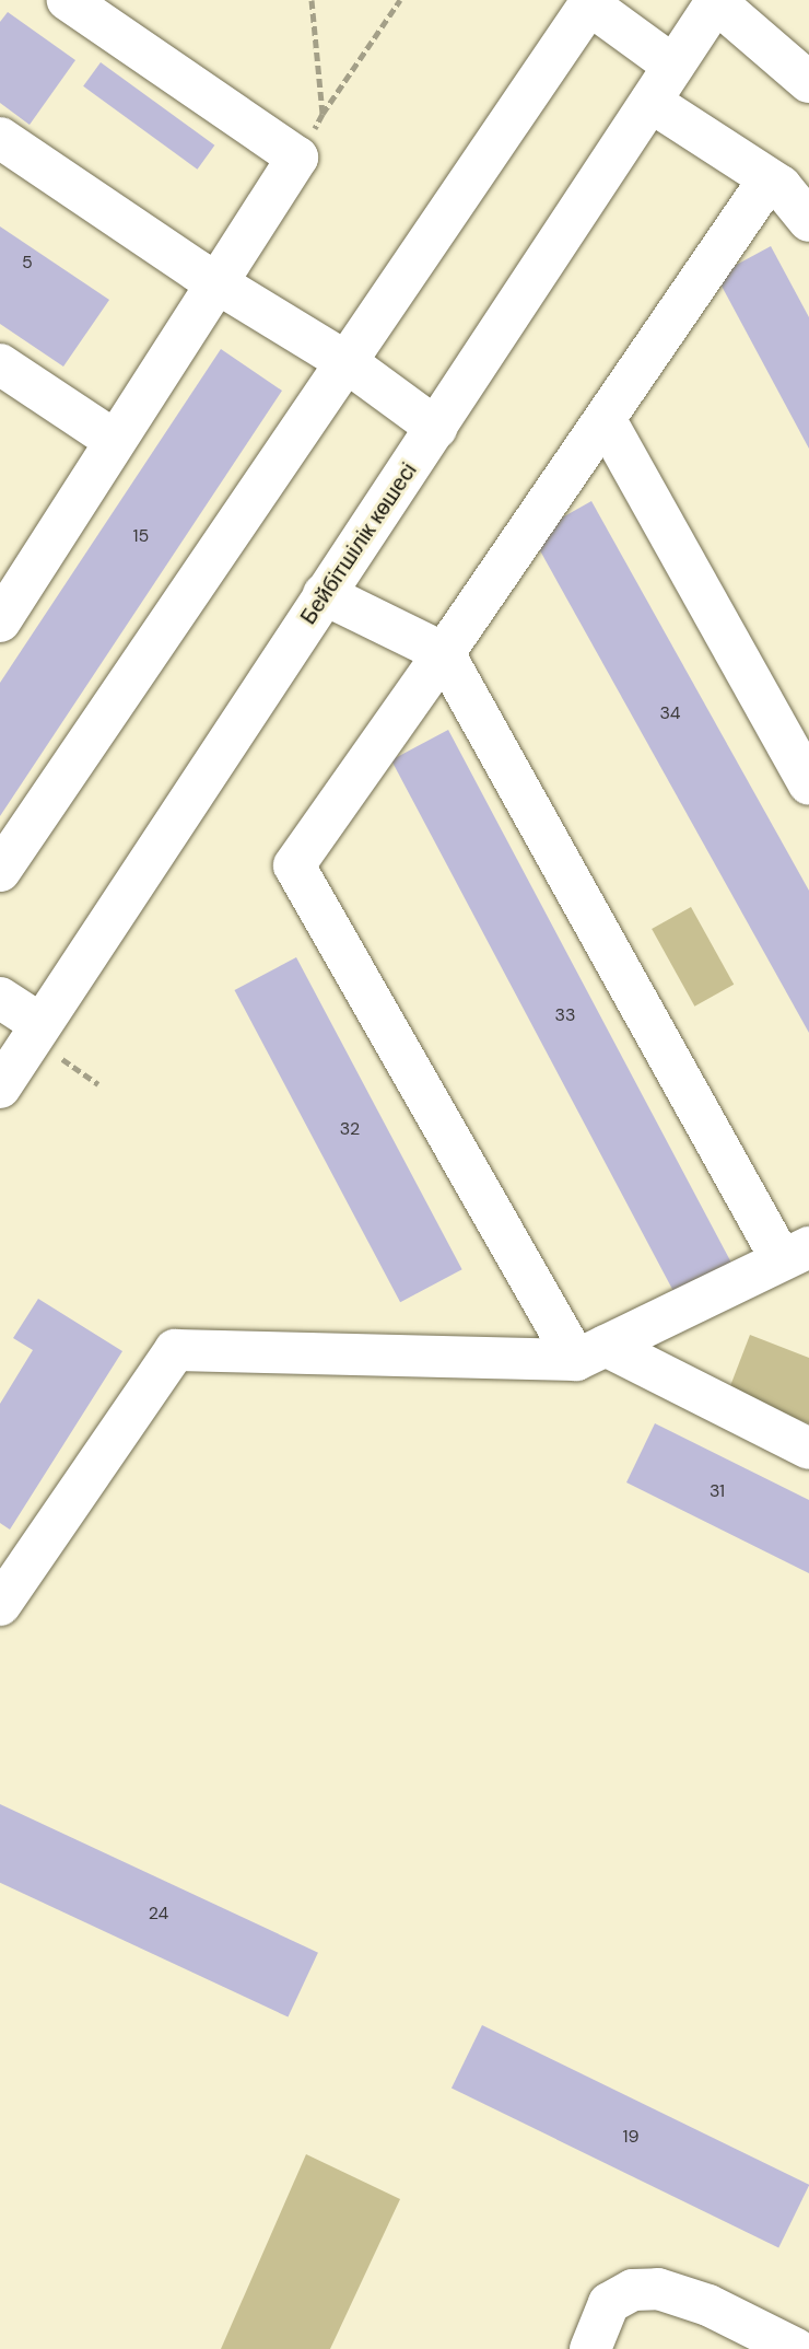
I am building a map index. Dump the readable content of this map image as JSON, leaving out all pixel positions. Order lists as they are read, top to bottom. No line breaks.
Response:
{"streets":{"street":["Бейбітшілік көшесі"]},"house_numbers":["5","15","34","33","32","31","24","19"]}
